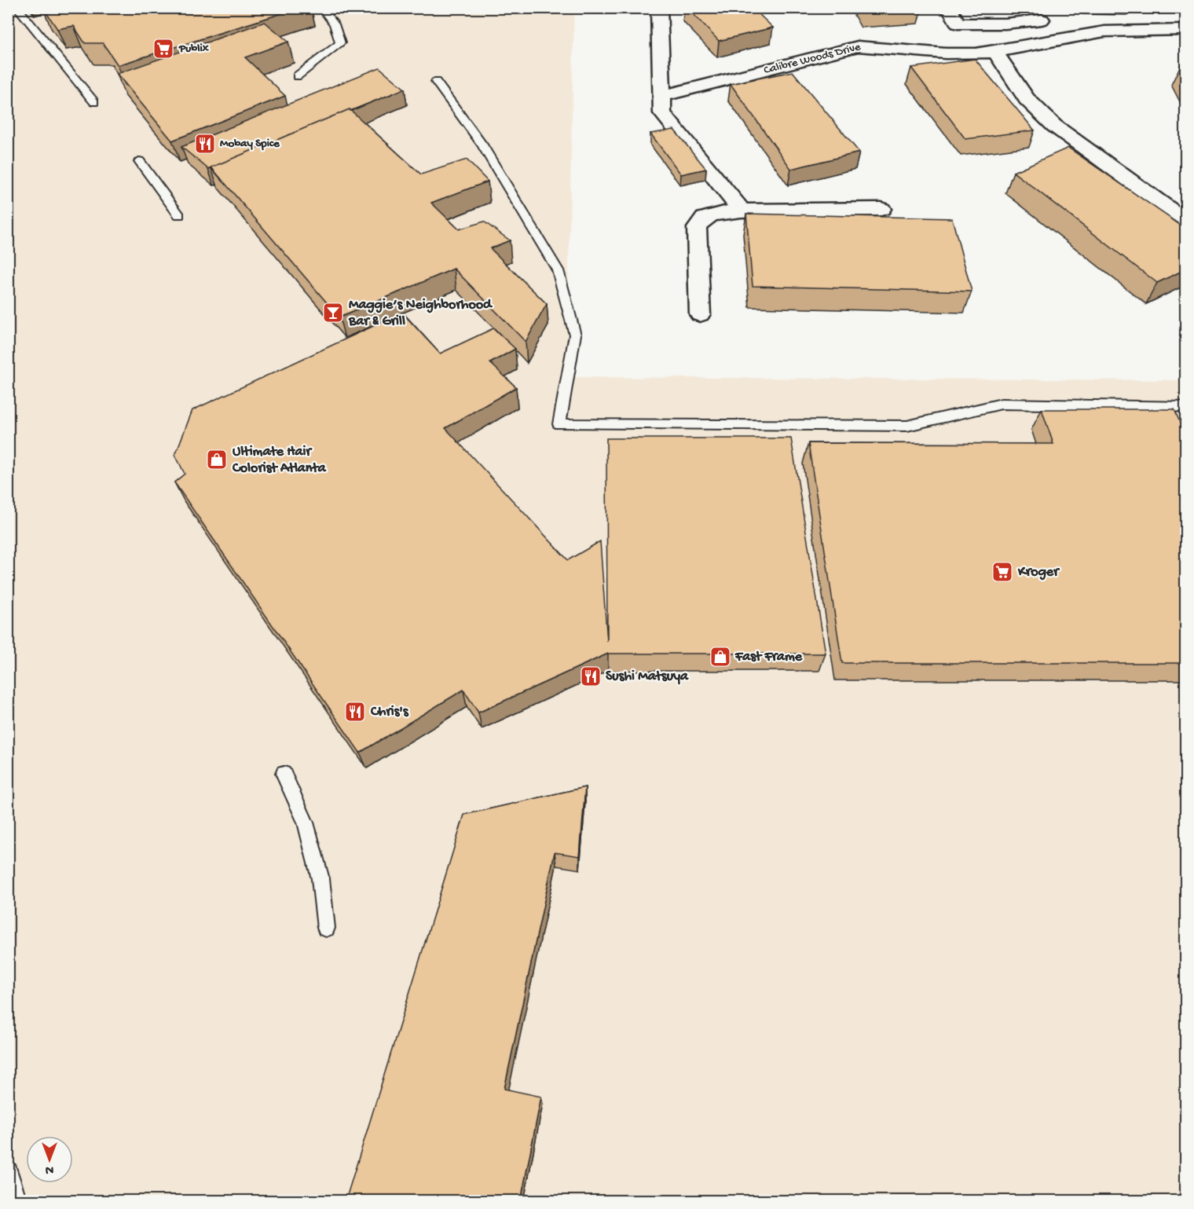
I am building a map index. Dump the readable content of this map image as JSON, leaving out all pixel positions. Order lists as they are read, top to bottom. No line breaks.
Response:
{"streets":{"street":["Calibre Woods Drive"]},"places":{"supermarket":["Publix","Kroger"],"restaurant":["Mobay Spice","Sushi Matsuya","Chris's"],"bar":["Maggie’s Neighborhood Bar & Grill"],"shop":["Ultimate Hair Colorist Atlanta","Fast Frame"]},"north":"bottom"}
